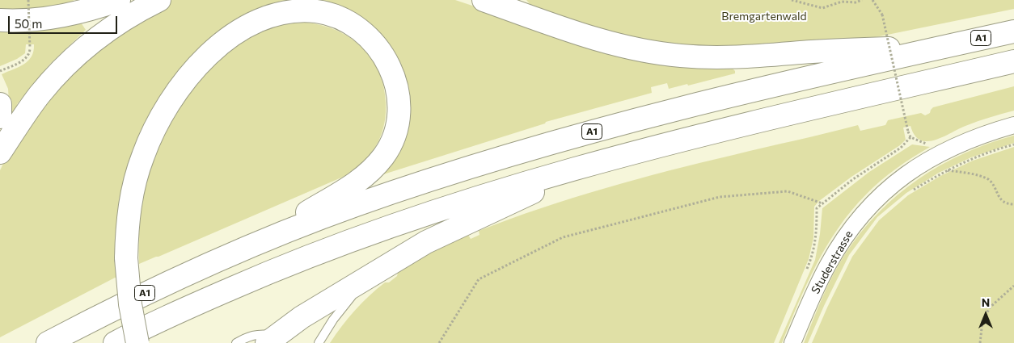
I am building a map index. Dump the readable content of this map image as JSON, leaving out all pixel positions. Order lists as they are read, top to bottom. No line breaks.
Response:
{"streets":{"highway":["A1"],"street":["Studerstrasse"]},"parks":["Bremgartenwald"],"scale_bar":"50 m","north":"top"}
